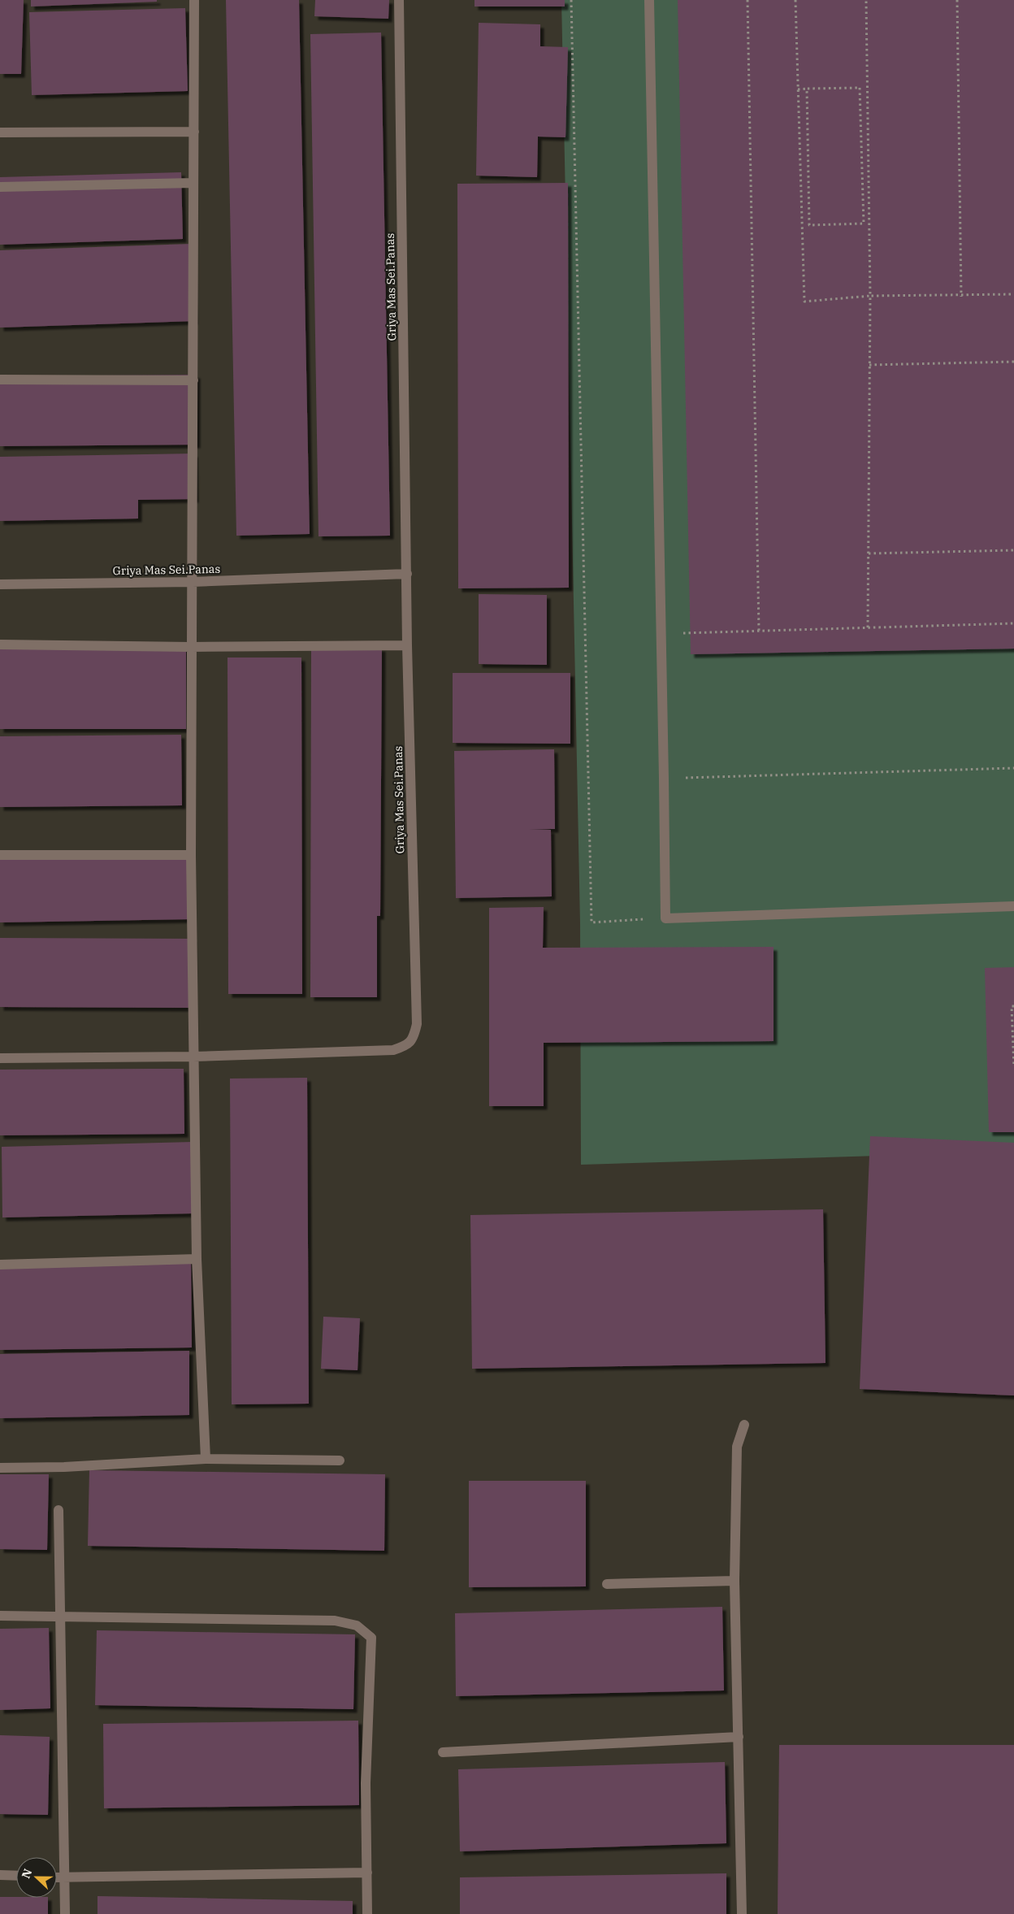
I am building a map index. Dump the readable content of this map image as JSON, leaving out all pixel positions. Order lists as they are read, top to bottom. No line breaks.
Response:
{"streets":{"street":["Griya Mas Sei.Panas"]},"north":"left"}
